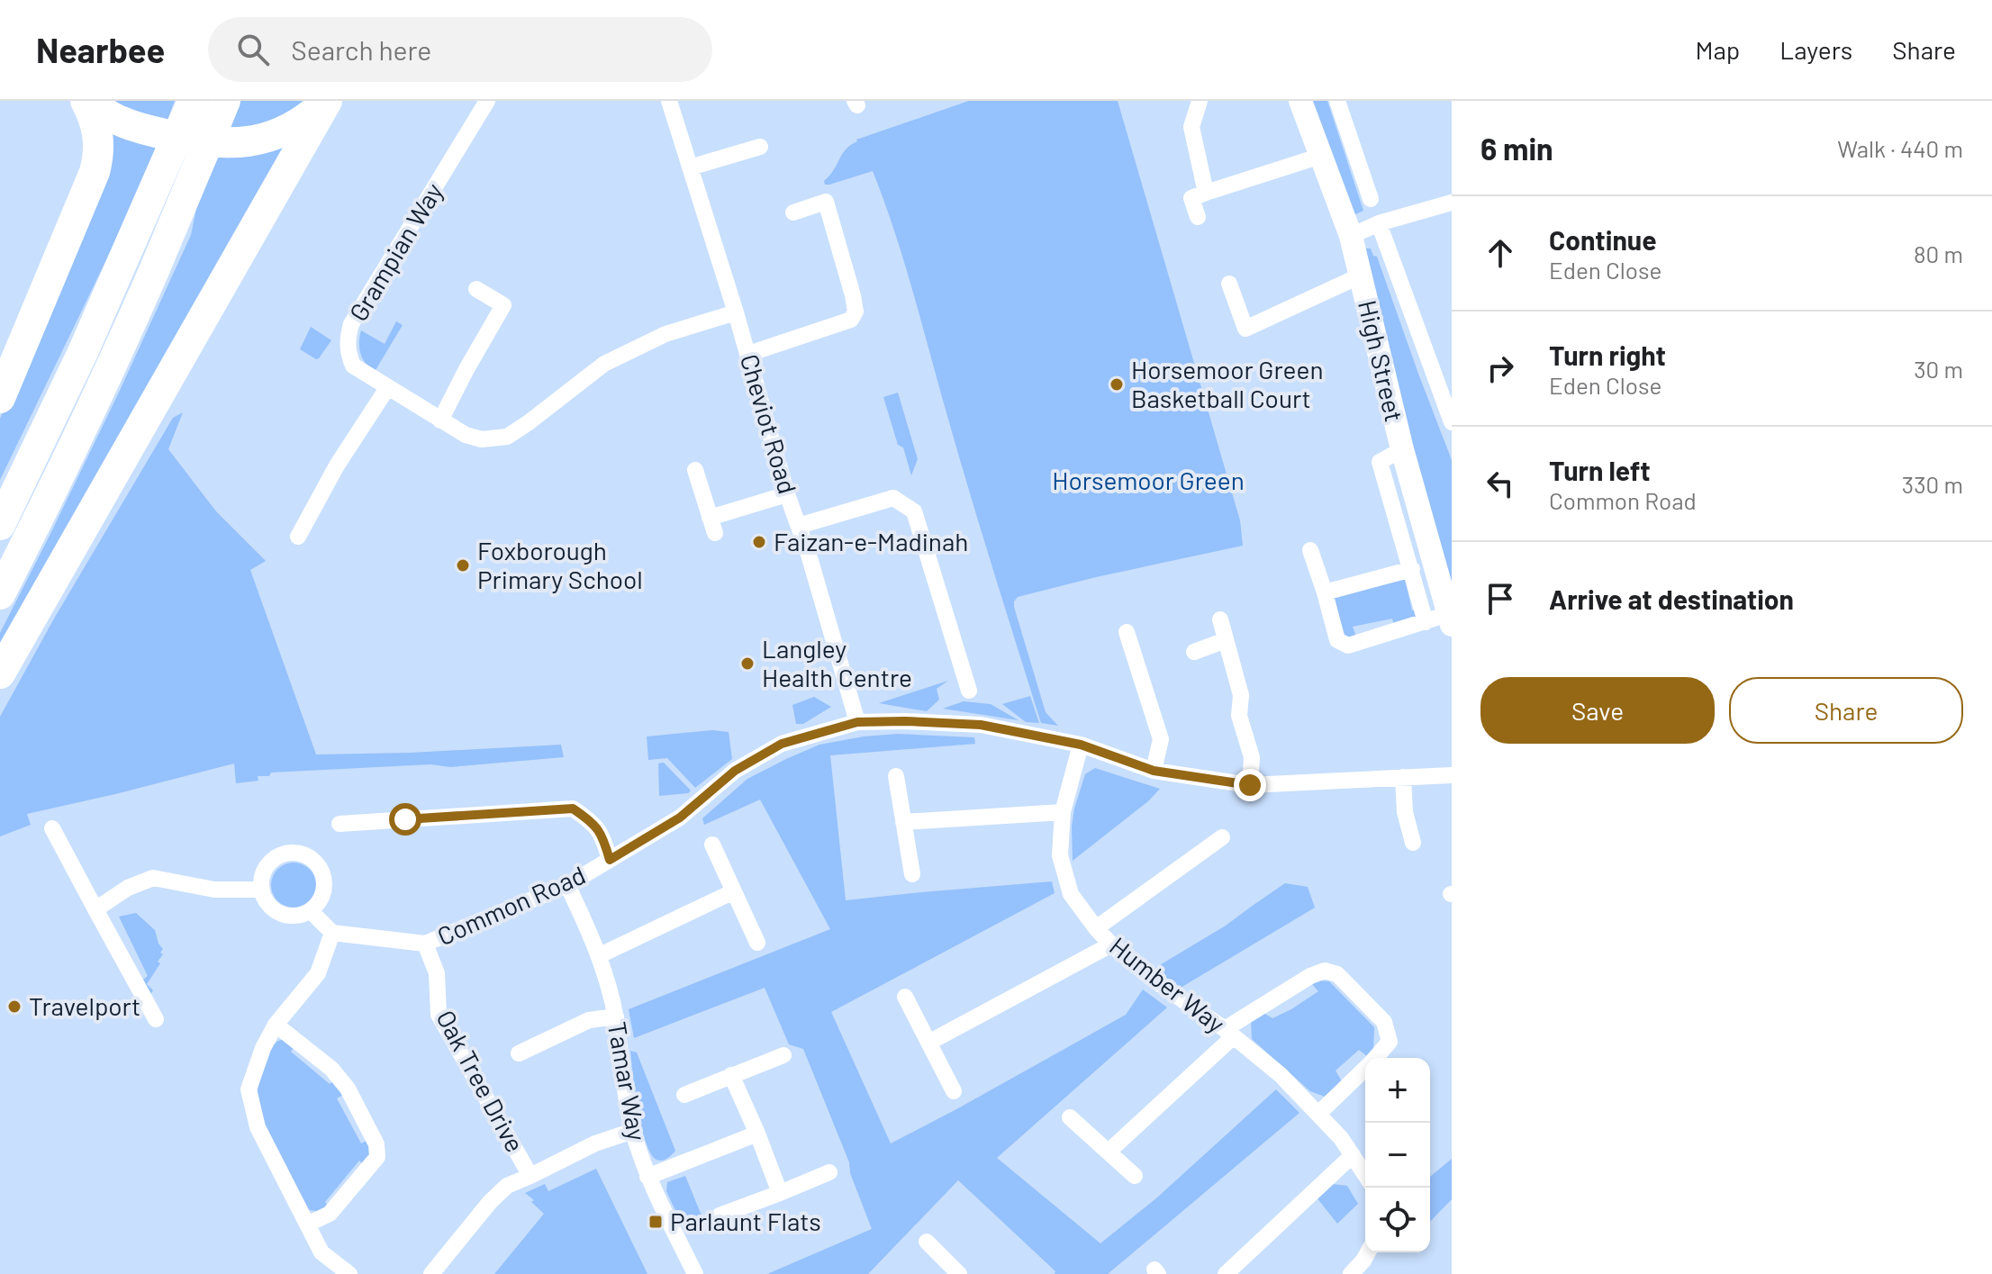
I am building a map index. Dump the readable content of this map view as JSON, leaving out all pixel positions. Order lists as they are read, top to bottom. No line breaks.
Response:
{"streets":{"main road":["High Street"],"street":["Grampian Way","Cheviot Road","Common Road","Humber Way","Oak Tree Drive","Tamar Way"]},"crossings":[["Grampian Way","Cheviot Road"],["Cheviot Road","Common Road"],["Common Road","Humber Way"],["Common Road","Oak Tree Drive"],["Common Road","Tamar Way"]],"parks":["Horsemoor Green"],"places":{"other":["Horsemoor Green Basketball Court","Faizan-e-Madinah","Foxborough Primary School","Langley Health Centre","Travelport"],"transit":["Parlaunt Flats"]},"page":{"header":"Nearbee","search":"Search here","nav":["Map","Layers","Share"],"heading":["6 min","Walk · 440 m"],"list":[["Continue","Eden Close","80 m"],["Turn right","Eden Close","30 m"],["Turn left","Common Road","330 m"],"Arrive at destination"],"buttons":["Save","Share"],"map_buttons":["+","−"]}}
